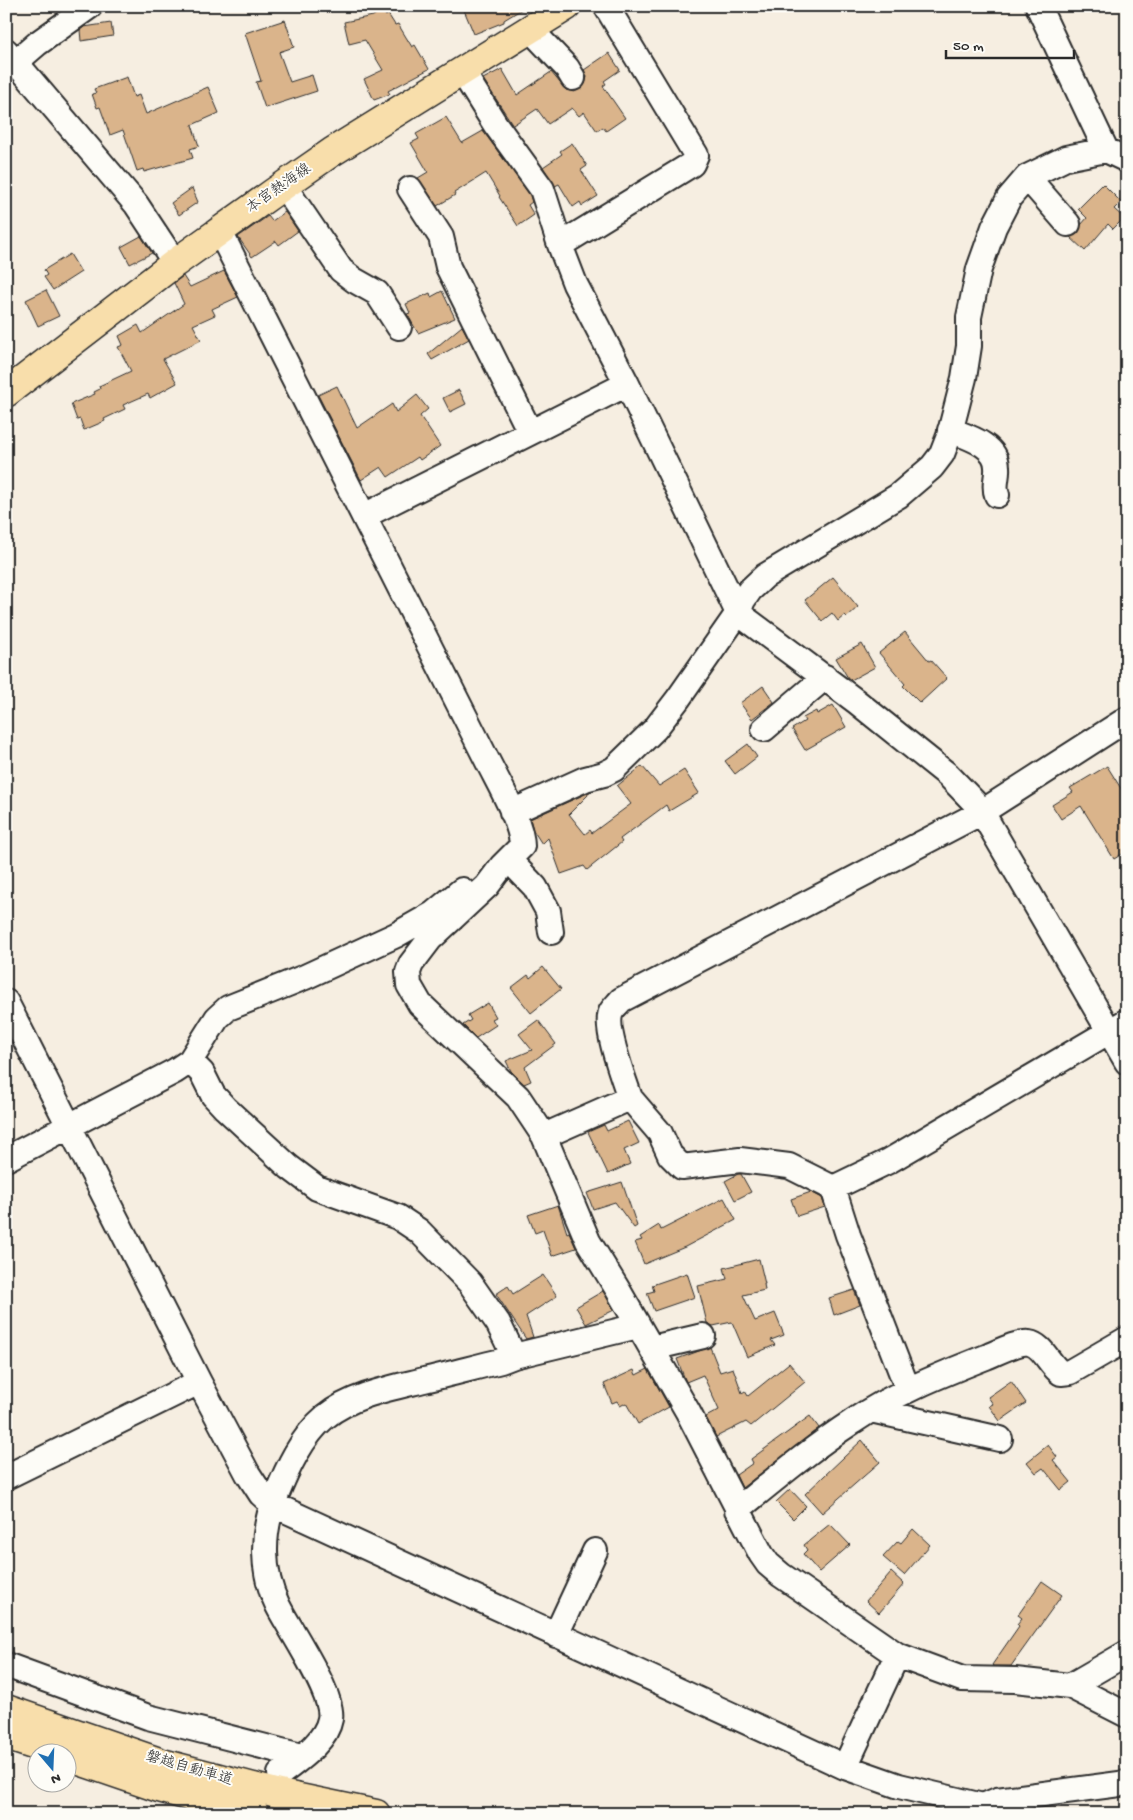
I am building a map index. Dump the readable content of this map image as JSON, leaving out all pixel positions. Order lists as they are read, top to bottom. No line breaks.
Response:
{"streets":{"main road":["本宮熱海線","磐越自動車道"]},"scale_bar":"50 m","north":"bottom"}
